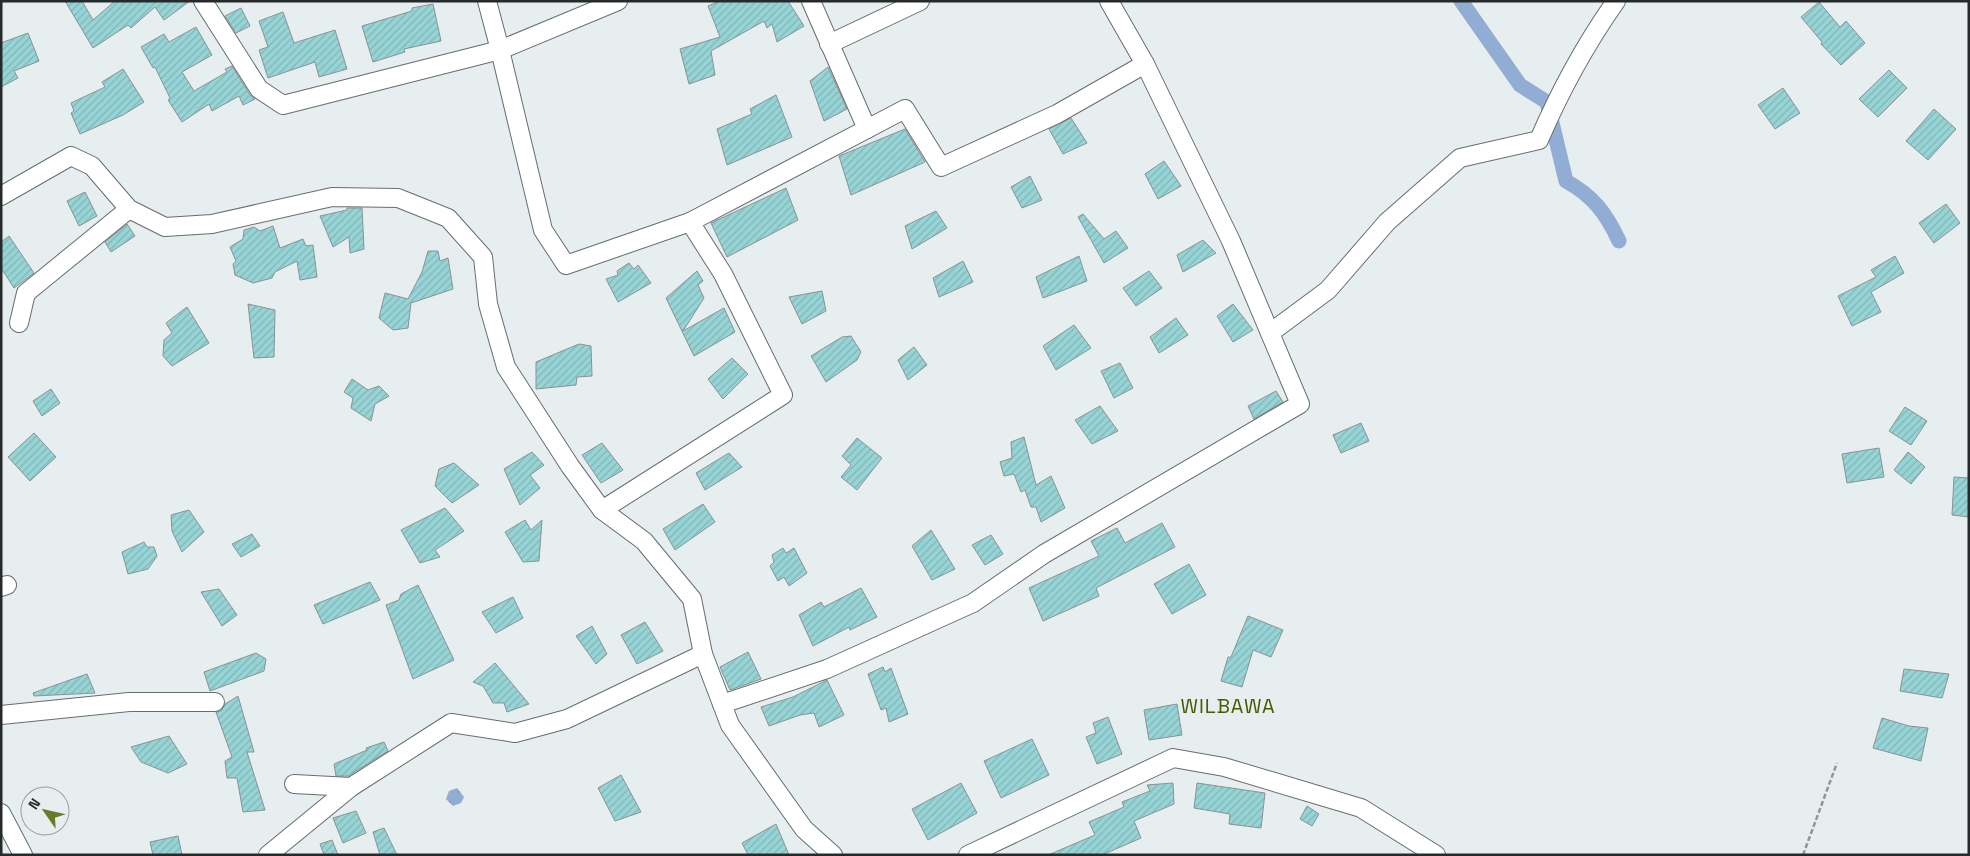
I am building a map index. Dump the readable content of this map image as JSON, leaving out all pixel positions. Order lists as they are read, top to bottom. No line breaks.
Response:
{"districts":["WILBAWA"],"north":"top left"}
